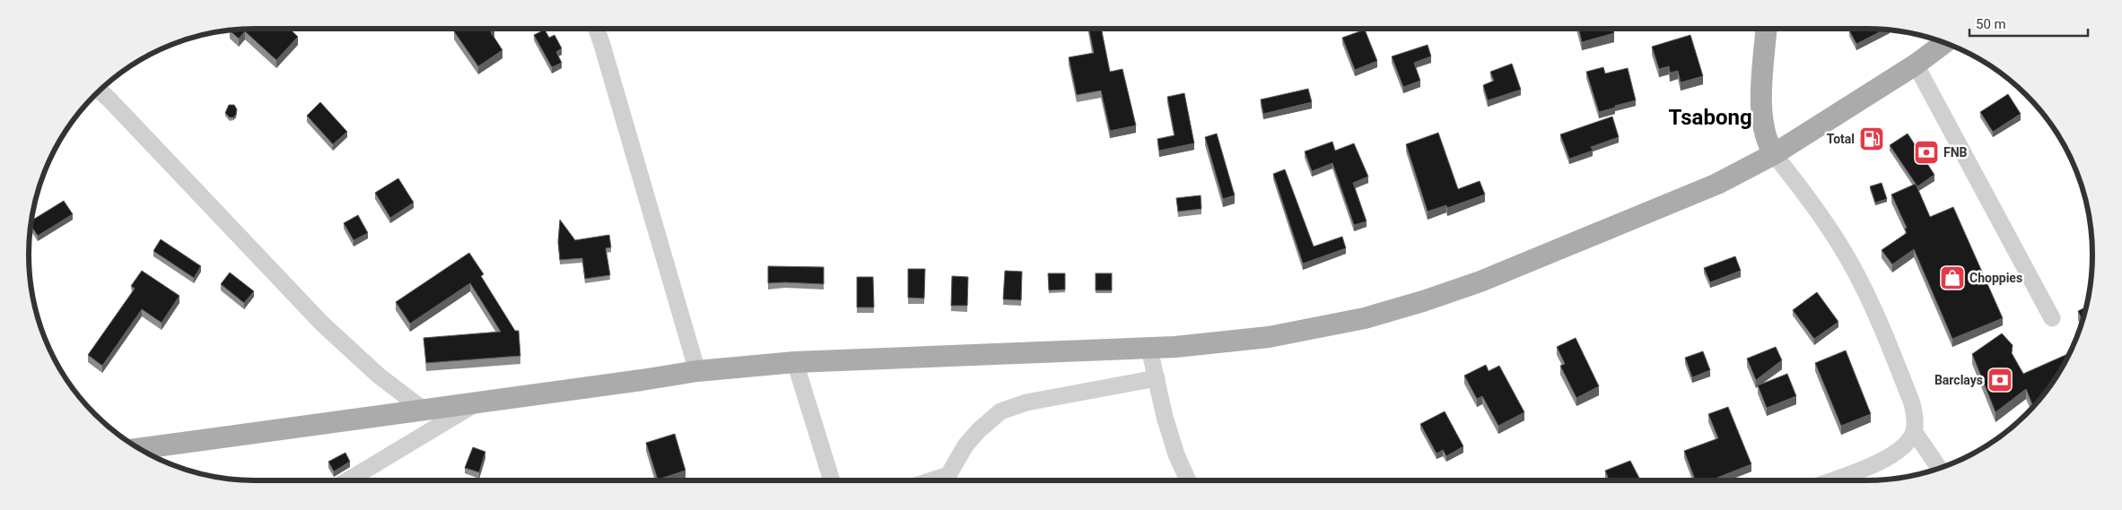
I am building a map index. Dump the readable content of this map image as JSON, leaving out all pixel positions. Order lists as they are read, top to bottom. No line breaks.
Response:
{"districts":["Tsabong"],"places":{"fuel station":["Total"],"bank":["FNB","Barclays"],"shop":["Choppies"]},"scale_bar":"50 m"}
